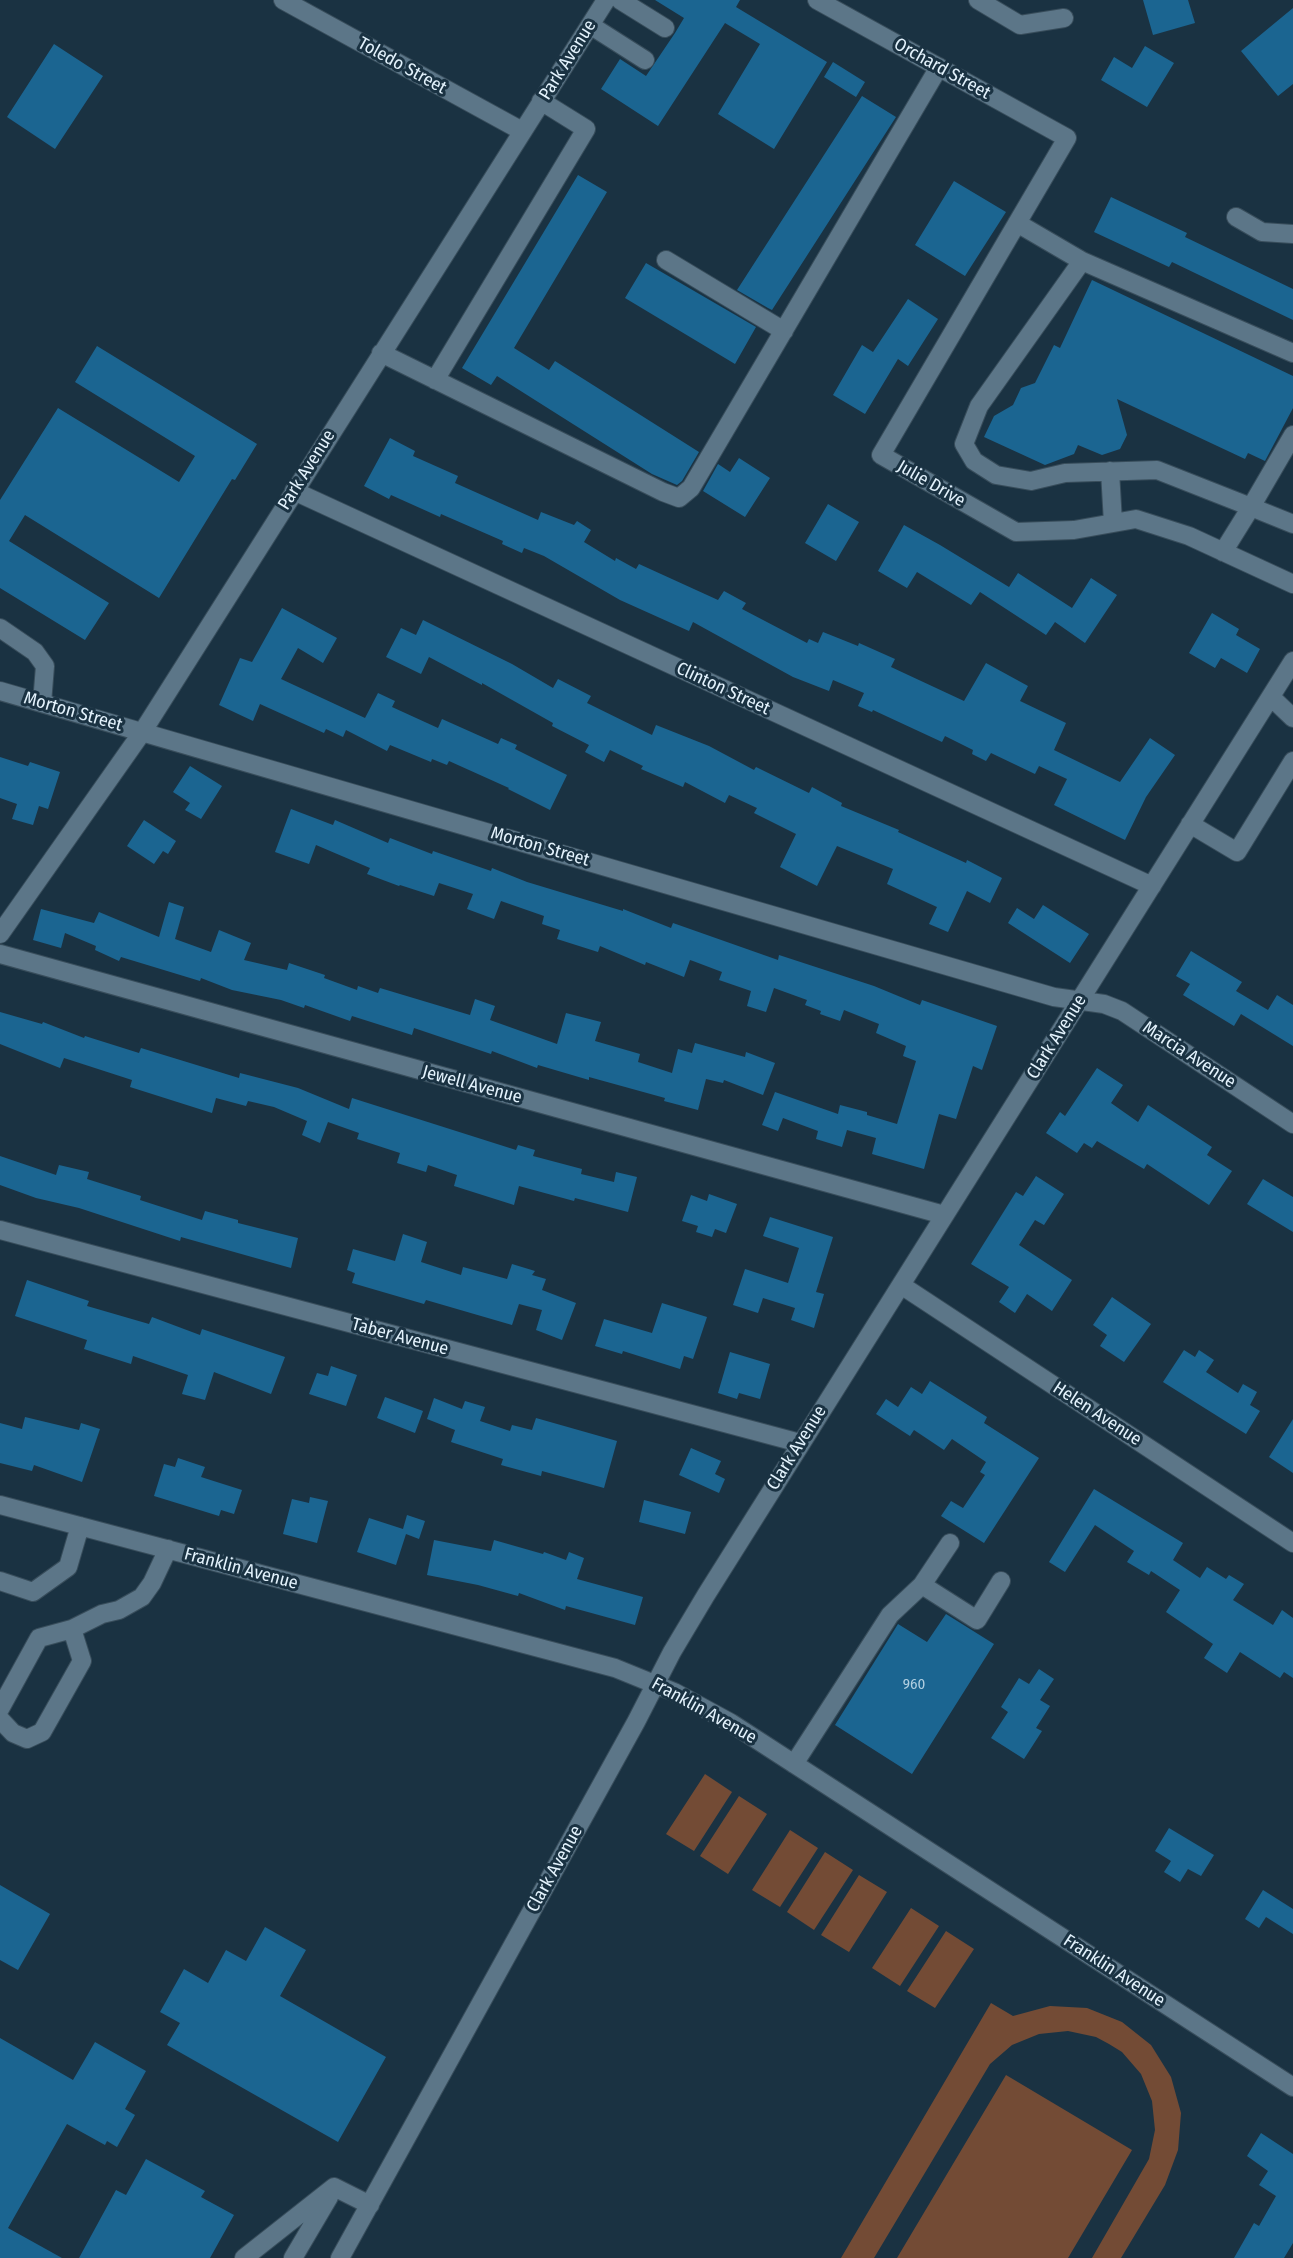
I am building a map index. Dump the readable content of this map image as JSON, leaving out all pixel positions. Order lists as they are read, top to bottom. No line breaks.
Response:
{"streets":{"street":["Park Avenue","Toledo Street","Orchard Street","Julie Drive","Clinton Street","Morton Street","Clark Avenue","Marcia Avenue","Jewell Avenue","Taber Avenue","Helen Avenue","Franklin Avenue"]},"crossings":[["Park Avenue","Toledo Street"],["Park Avenue","Clinton Street"],["Park Avenue","Morton Street"],["Orchard Street","Julie Drive"],["Clinton Street","Clark Avenue"],["Morton Street","Clark Avenue"],["Morton Street","Marcia Avenue"],["Clark Avenue","Marcia Avenue"],["Clark Avenue","Jewell Avenue"],["Clark Avenue","Taber Avenue"],["Clark Avenue","Helen Avenue"],["Clark Avenue","Franklin Avenue"]],"house_numbers":["960"]}
